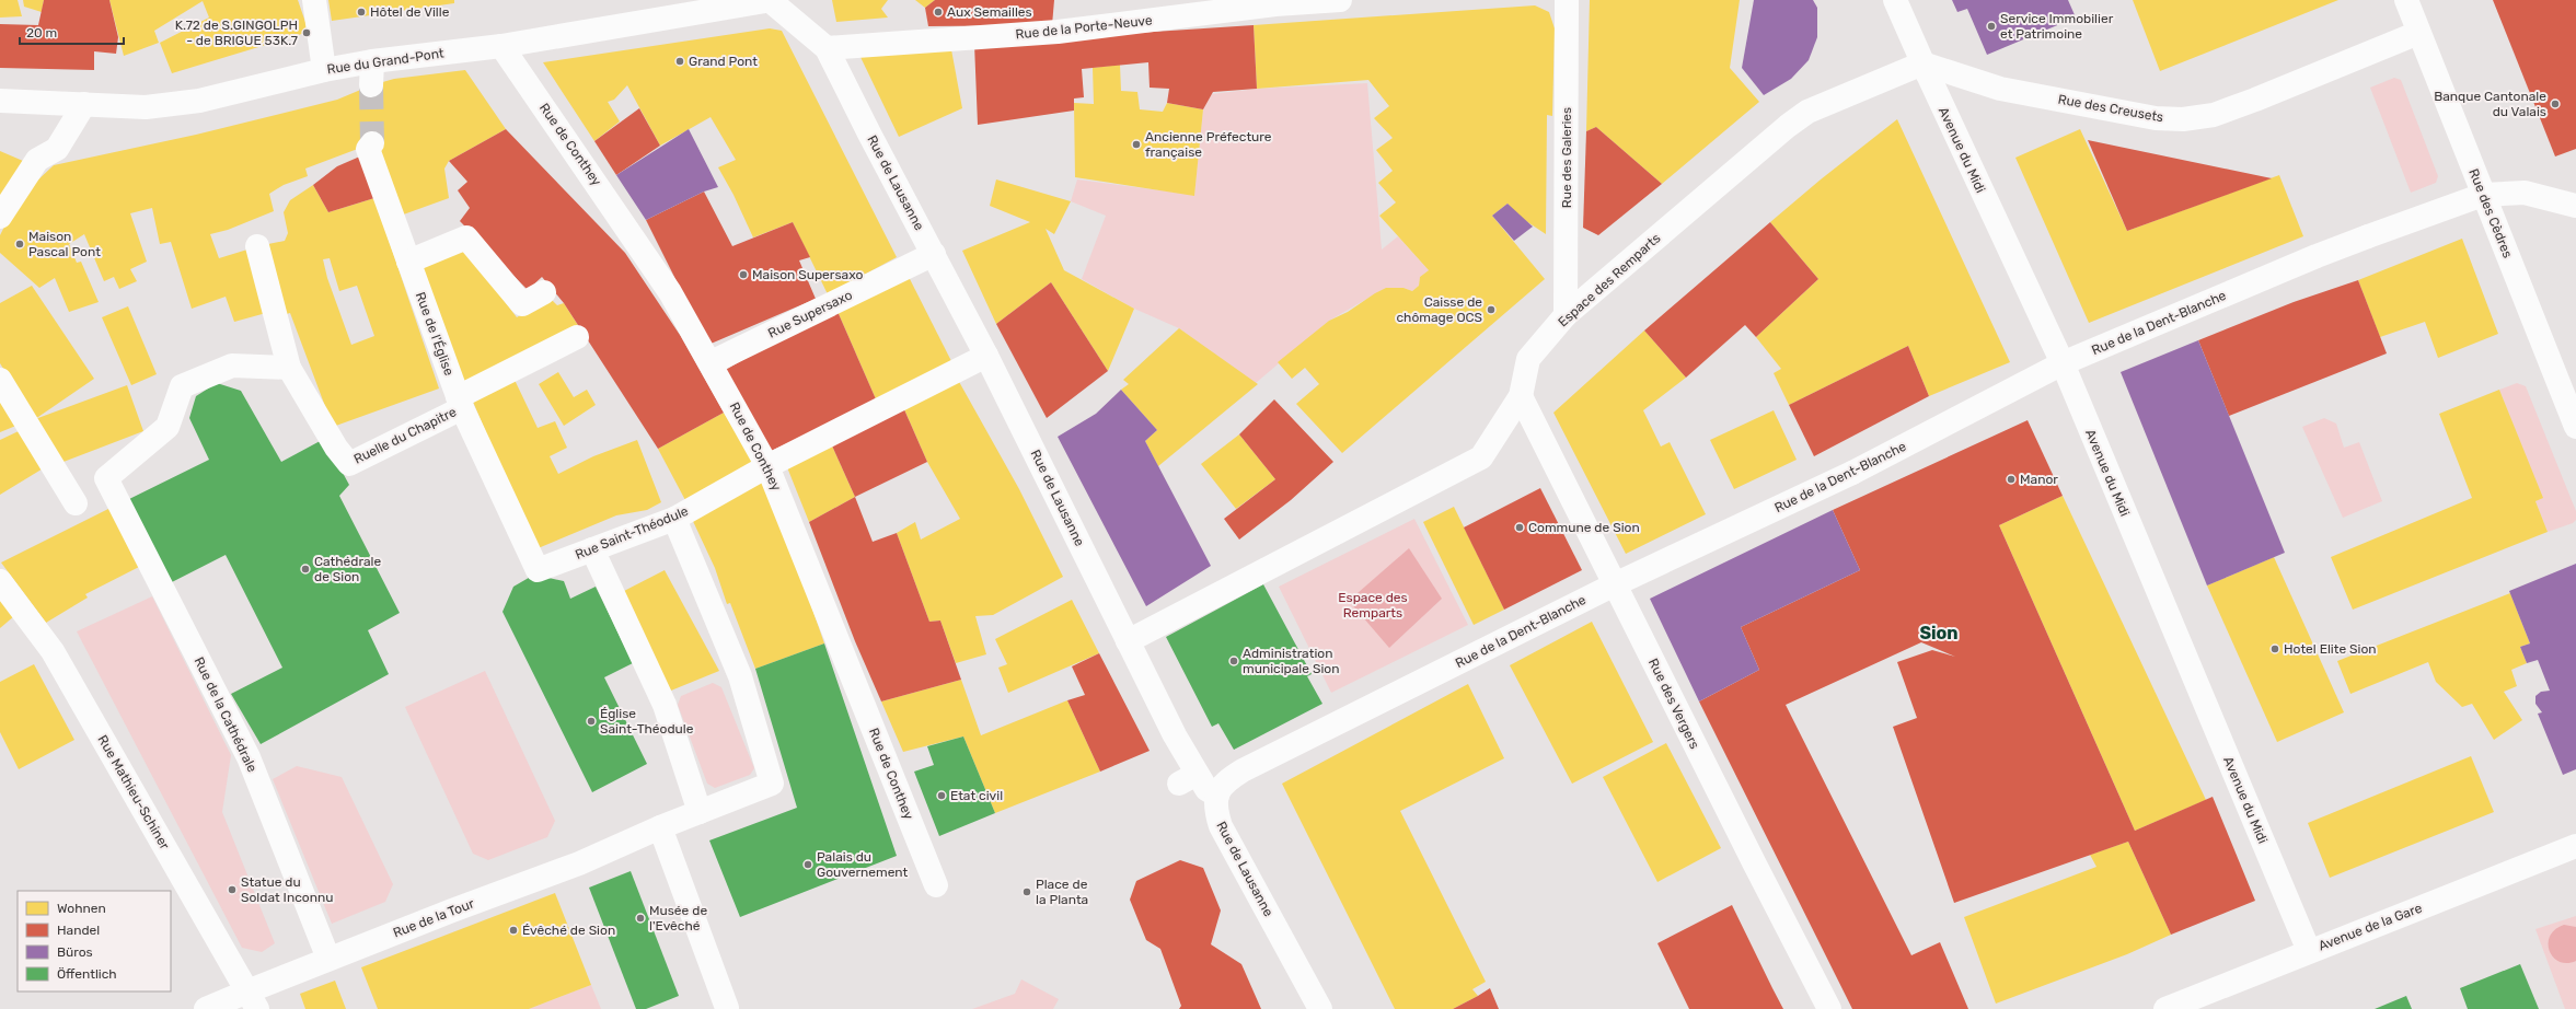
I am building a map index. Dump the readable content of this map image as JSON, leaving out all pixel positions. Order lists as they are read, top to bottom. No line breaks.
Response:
{"streets":{"street":["Rue de la Porte-Neuve","Rue du Grand-Pont","Rue des Creusets","Rue de Conthey","Avenue du Midi","Rue des Galeries","Rue de Lausanne","Rue des Cèdres","Espace des Remparts","Rue Supersaxo","Rue de la Dent-Blanche","Rue de l'Église","Ruelle du Chapitre","Rue Saint-Théodule","Rue des Vergers","Rue de la Cathédrale","Rue Mathieu-Schiner","Rue de la Tour","Avenue de la Gare"]},"crossings":[["Rue de la Porte-Neuve","Rue de Lausanne"],["Rue du Grand-Pont","Rue de Conthey"],["Rue du Grand-Pont","Rue de Lausanne"],["Rue des Creusets","Avenue du Midi"],["Rue des Creusets","Rue des Cèdres"],["Rue des Creusets","Espace des Remparts"],["Rue de Conthey","Rue Supersaxo"],["Rue de Conthey","Rue Saint-Théodule"],["Avenue du Midi","Espace des Remparts"],["Avenue du Midi","Rue de la Dent-Blanche"],["Avenue du Midi","Avenue de la Gare"],["Rue des Galeries","Espace des Remparts"],["Rue de Lausanne","Espace des Remparts"],["Rue de Lausanne","Rue Supersaxo"],["Rue de Lausanne","Rue de la Dent-Blanche"],["Rue de Lausanne","Rue Saint-Théodule"],["Rue des Cèdres","Rue de la Dent-Blanche"],["Espace des Remparts","Rue des Vergers"],["Rue de la Dent-Blanche","Rue des Vergers"],["Rue de l'Église","Ruelle du Chapitre"],["Rue de l'Église","Rue Saint-Théodule"],["Ruelle du Chapitre","Rue Saint-Théodule"],["Ruelle du Chapitre","Rue de la Cathédrale"],["Rue Saint-Théodule","Rue de la Tour"],["Rue de la Cathédrale","Rue de la Tour"],["Rue Mathieu-Schiner","Rue de la Tour"]],"districts":["Sion"],"parks":["Espace des Remparts"],"places":["Hôtel de Ville","Aux Semailles","Service Immobilier et Patrimoine","K.72 de S.GINGOLPH - de BRIGUE 53K.7","Grand Pont","Banque Cantonale du Valais","Ancienne Préfecture française","Maison Pascal Pont","Maison Supersaxo","Caisse de chômage OCS","Manor","Commune de Sion","Cathédrale de Sion","Hotel Elite Sion","Administration municipale Sion","Église Saint-Théodule","Etat civil","Palais du Gouvernement","Statue du Soldat Inconnu","Place de la Planta","Musée de l'Evêché","Évêché de Sion"],"legend":["Wohnen","Handel","Büros","Öffentlich"],"scale_bar":"20 m"}
